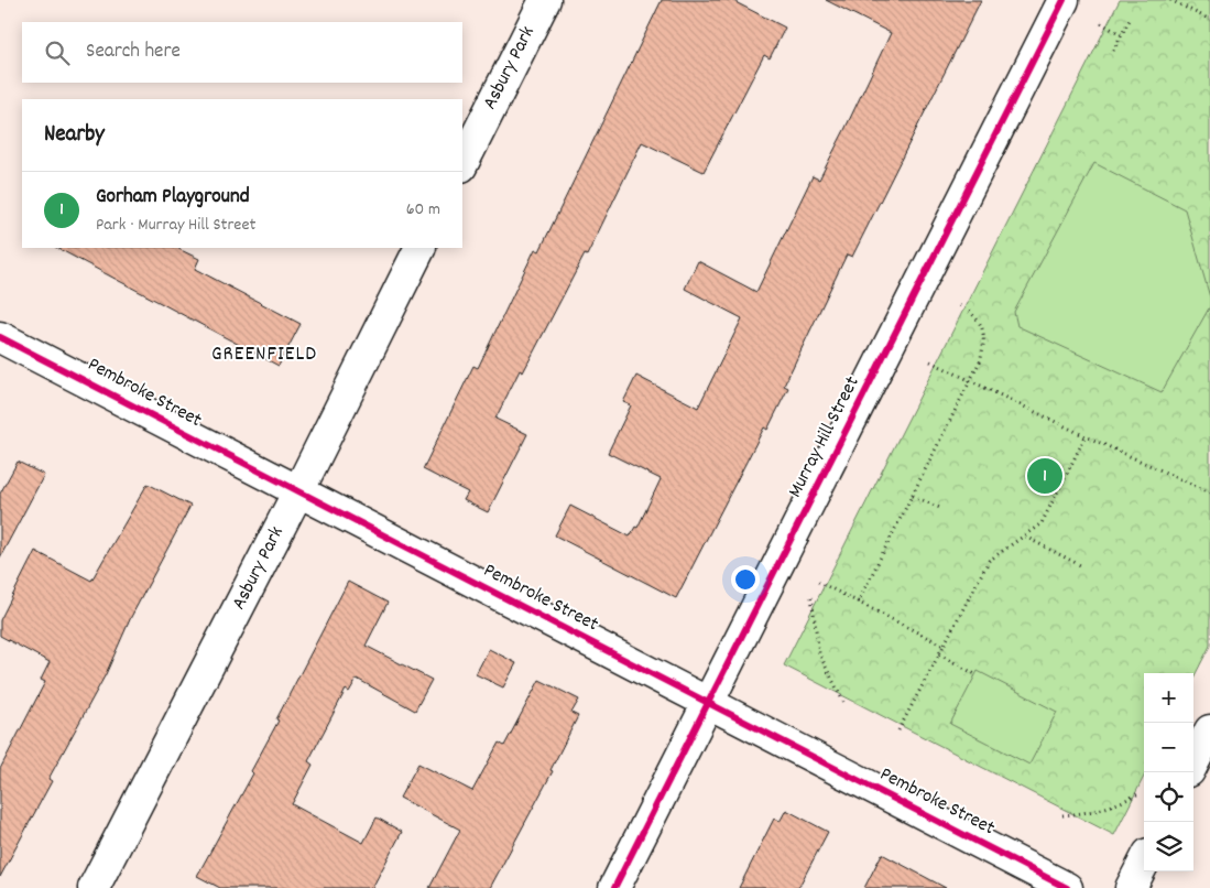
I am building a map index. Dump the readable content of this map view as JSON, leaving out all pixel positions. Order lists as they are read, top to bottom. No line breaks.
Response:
{"streets":{"street":["Asbury Park","Pembroke Street","Murray Hill Street"]},"crossings":[["Asbury Park","Pembroke Street"],["Pembroke Street","Murray Hill Street"]],"districts":["GREENFIELD"],"page":{"search":"Search here","heading":"Nearby","list":[{"mark":"1","name":"Gorham Playground","note":"Park · Murray Hill Street","value":"60 m"}],"pins":"1","map_buttons":["+","−"]}}
